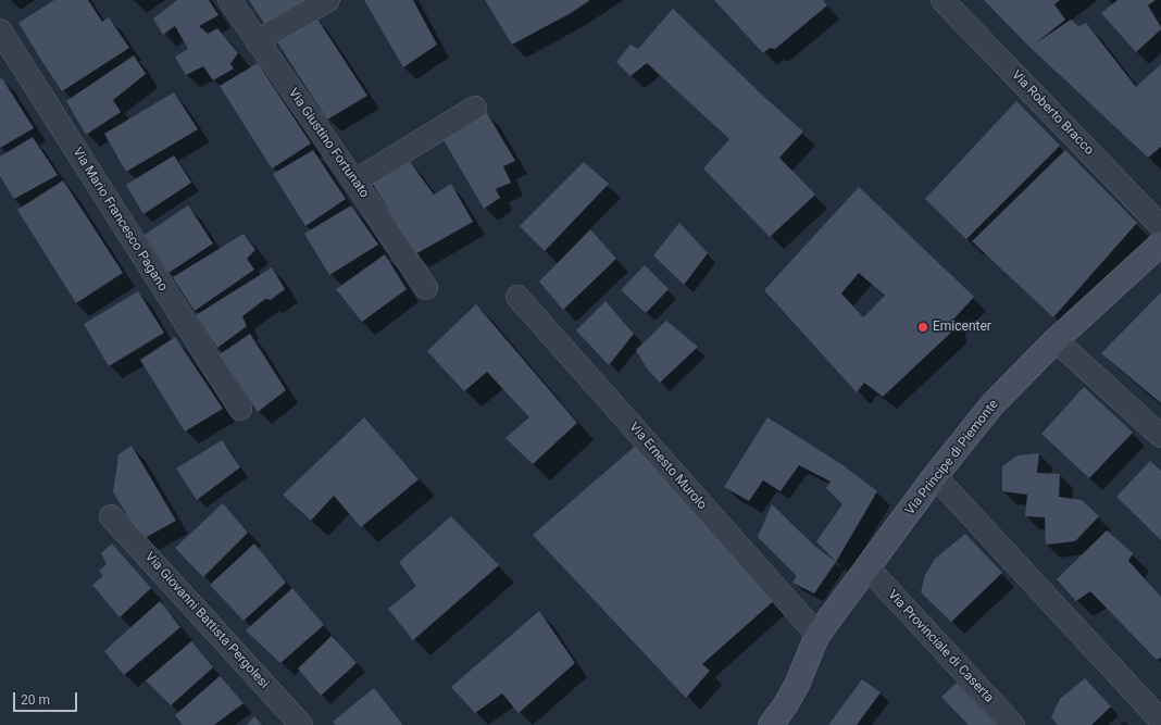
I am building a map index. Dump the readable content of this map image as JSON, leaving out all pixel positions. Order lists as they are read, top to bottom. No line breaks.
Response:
{"streets":{"main road":["Via Principe di Piemonte"],"street":["Via Roberto Bracco","Via Giustino Fortunato","Via Mario Francesco Pagano","Via Ernesto Murolo","Via Giovanni Battista Pergolesi","Via Provinciale di Caserta"]},"crossings":[["Via Principe di Piemonte","Via Ernesto Murolo"],["Via Principe di Piemonte","Via Provinciale di Caserta"]],"places":["Emicenter"],"scale_bar":"20 m"}
